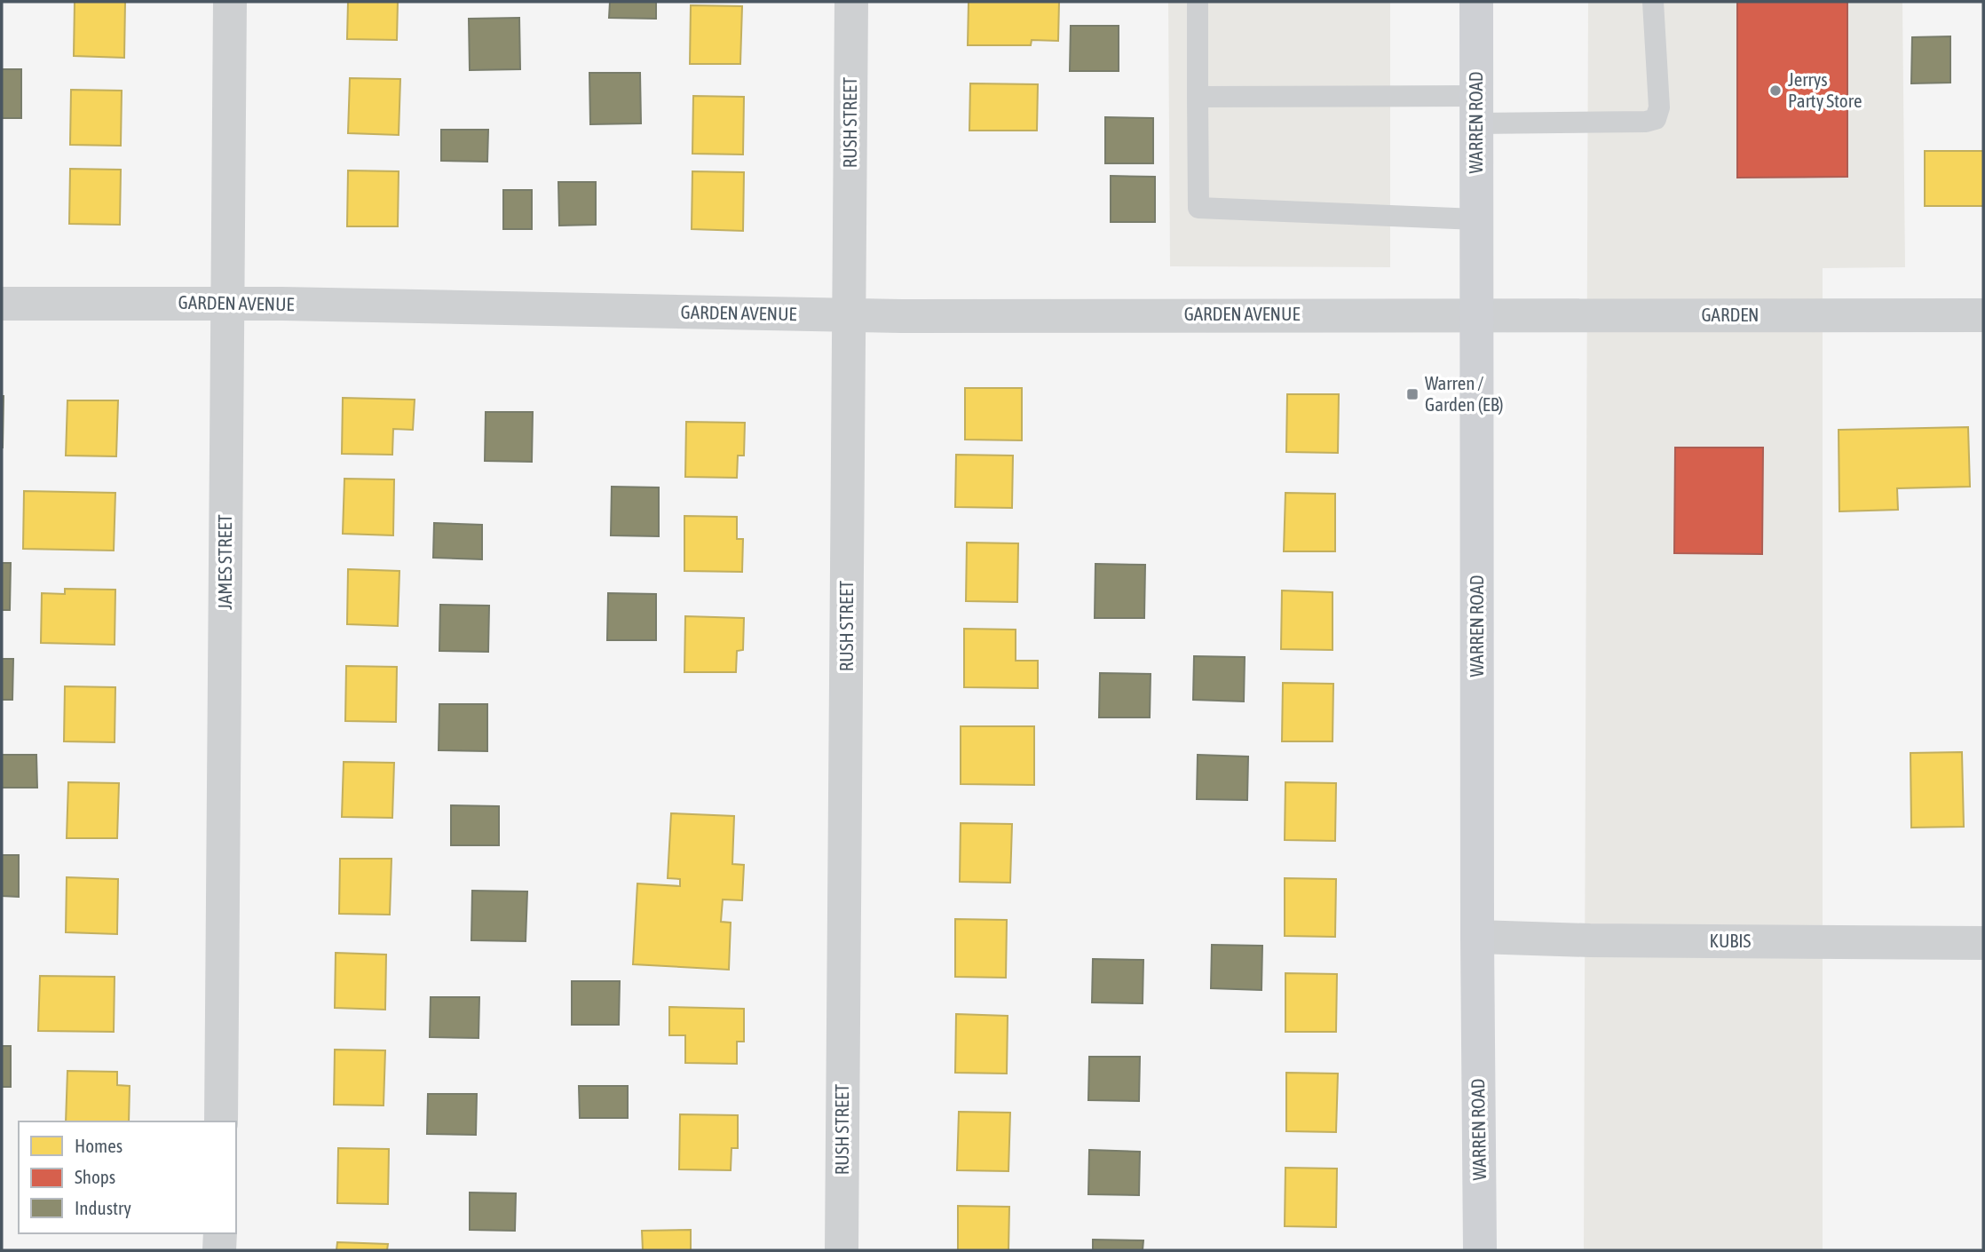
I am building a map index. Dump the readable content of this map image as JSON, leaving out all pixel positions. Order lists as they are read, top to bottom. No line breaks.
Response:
{"streets":{"main road":["WARREN ROAD"],"street":["RUSH STREET","GARDEN AVENUE","GARDEN","JAMES STREET","KUBIS"]},"crossings":[["RUSH STREET","GARDEN AVENUE"],["WARREN ROAD","GARDEN AVENUE"],["WARREN ROAD","GARDEN"],["WARREN ROAD","KUBIS"],["GARDEN AVENUE","GARDEN"],["GARDEN AVENUE","JAMES STREET"]],"places":{"other":["Jerrys Party Store"],"transit":["Warren / Garden (EB)"]},"legend":["Homes","Shops","Industry"]}
